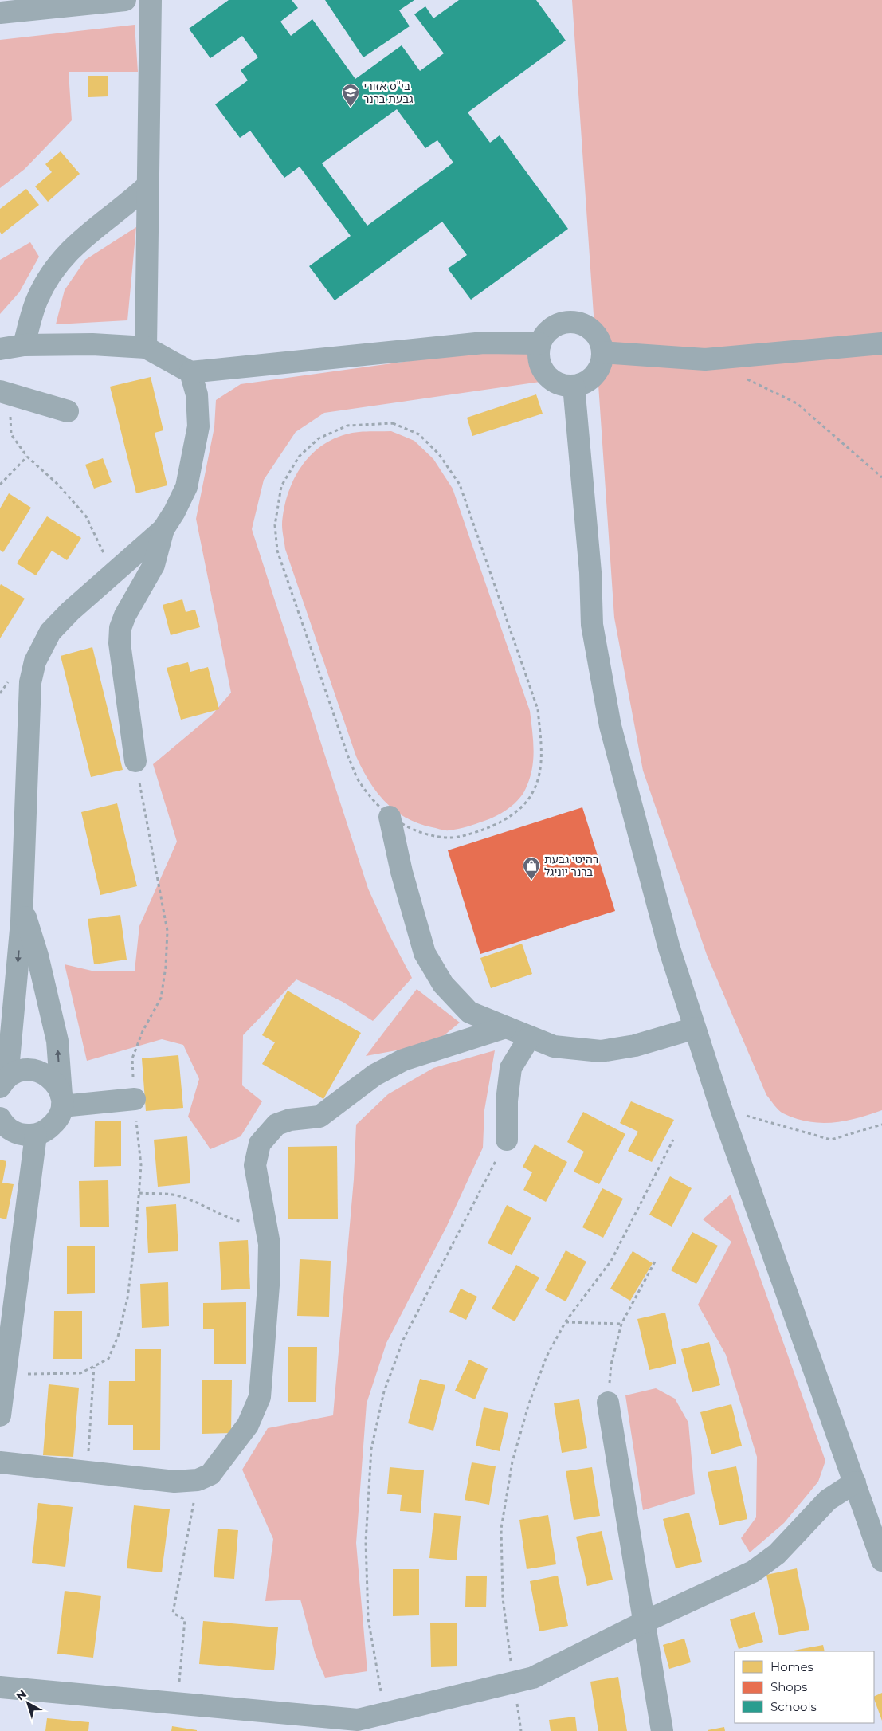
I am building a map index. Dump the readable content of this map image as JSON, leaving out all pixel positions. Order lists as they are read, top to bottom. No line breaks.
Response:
{"places":{"school or university":["בי\"ס אזורי גבעת ברנר"],"shop":["רהיטי גבעת ברנר יוניגל"]},"legend":["Homes","Shops","Schools"],"north":"top left"}
